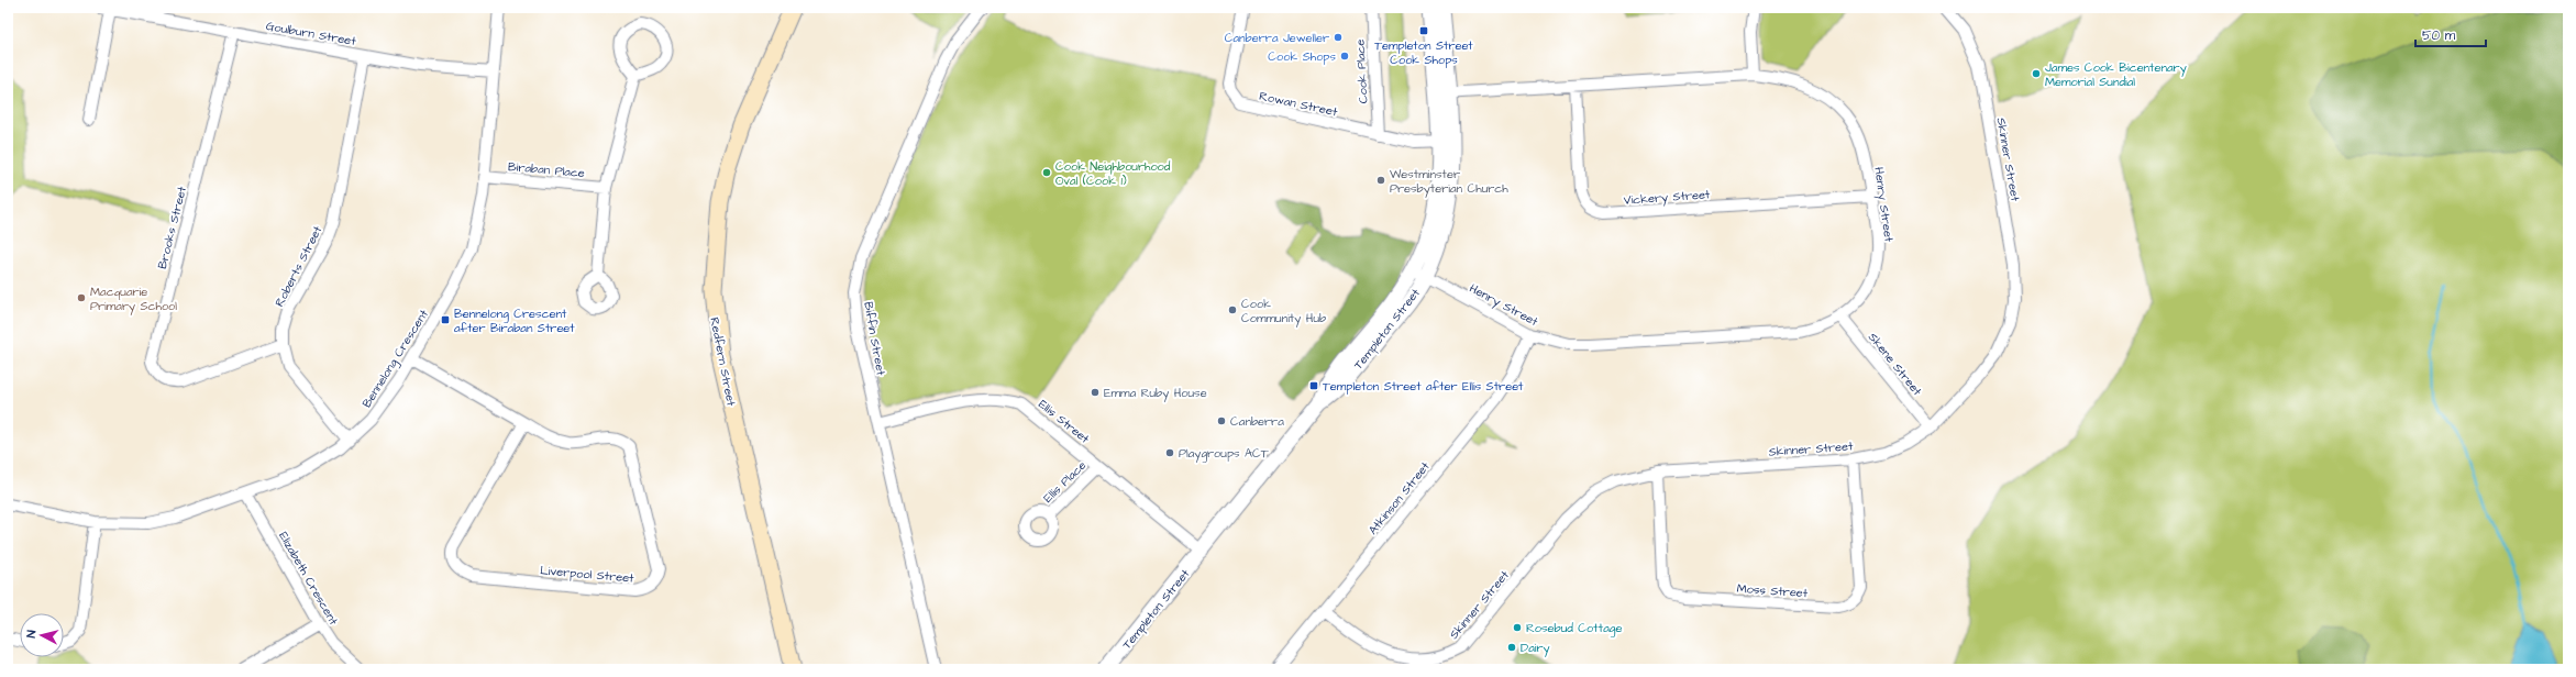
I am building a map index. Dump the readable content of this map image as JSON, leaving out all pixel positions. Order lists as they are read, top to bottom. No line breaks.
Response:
{"streets":{"main road":["Redfern Street"],"street":["Goulburn Street","Cook Place","Rowan Street","Skinner Street","Biraban Place","Vickery Street","Henry Street","Brooks Street","Roberts Street","Templeton Street","Biffin Street","Bennelong Crescent","Skene Street","Ellis Street","Ellis Place","Atkinson Street","Liverpool Street","Elizabeth Crescent","Moss Street"]},"crossings":[["Goulburn Street","Brooks Street"],["Goulburn Street","Roberts Street"],["Goulburn Street","Bennelong Crescent"],["Cook Place","Rowan Street"],["Rowan Street","Templeton Street"],["Skinner Street","Skene Street"],["Skinner Street","Atkinson Street"],["Skinner Street","Moss Street"],["Biraban Place","Bennelong Crescent"],["Vickery Street","Henry Street"],["Henry Street","Templeton Street"],["Henry Street","Skene Street"],["Henry Street","Atkinson Street"],["Brooks Street","Roberts Street"],["Roberts Street","Bennelong Crescent"],["Templeton Street","Ellis Street"],["Biffin Street","Ellis Street"],["Bennelong Crescent","Liverpool Street"],["Bennelong Crescent","Elizabeth Crescent"],["Ellis Street","Ellis Place"]],"places":{"transit":["Templeton Street Cook Shops","Bennelong Crescent after Biraban Street","Templeton Street after Ellis Street"],"other":["Canberra Jeweller","Cook Shops","James Cook Bicentenary Memorial Sundial","Cook Neighbourhood Oval (Cook 1)","Westminster Presbyterian Church","Macquarie Primary School","Cook Community Hub","Emma Ruby House","Canberra","Playgroups ACT","Rosebud Cottage","Dairy"]},"scale_bar":"50 m","north":"left"}
